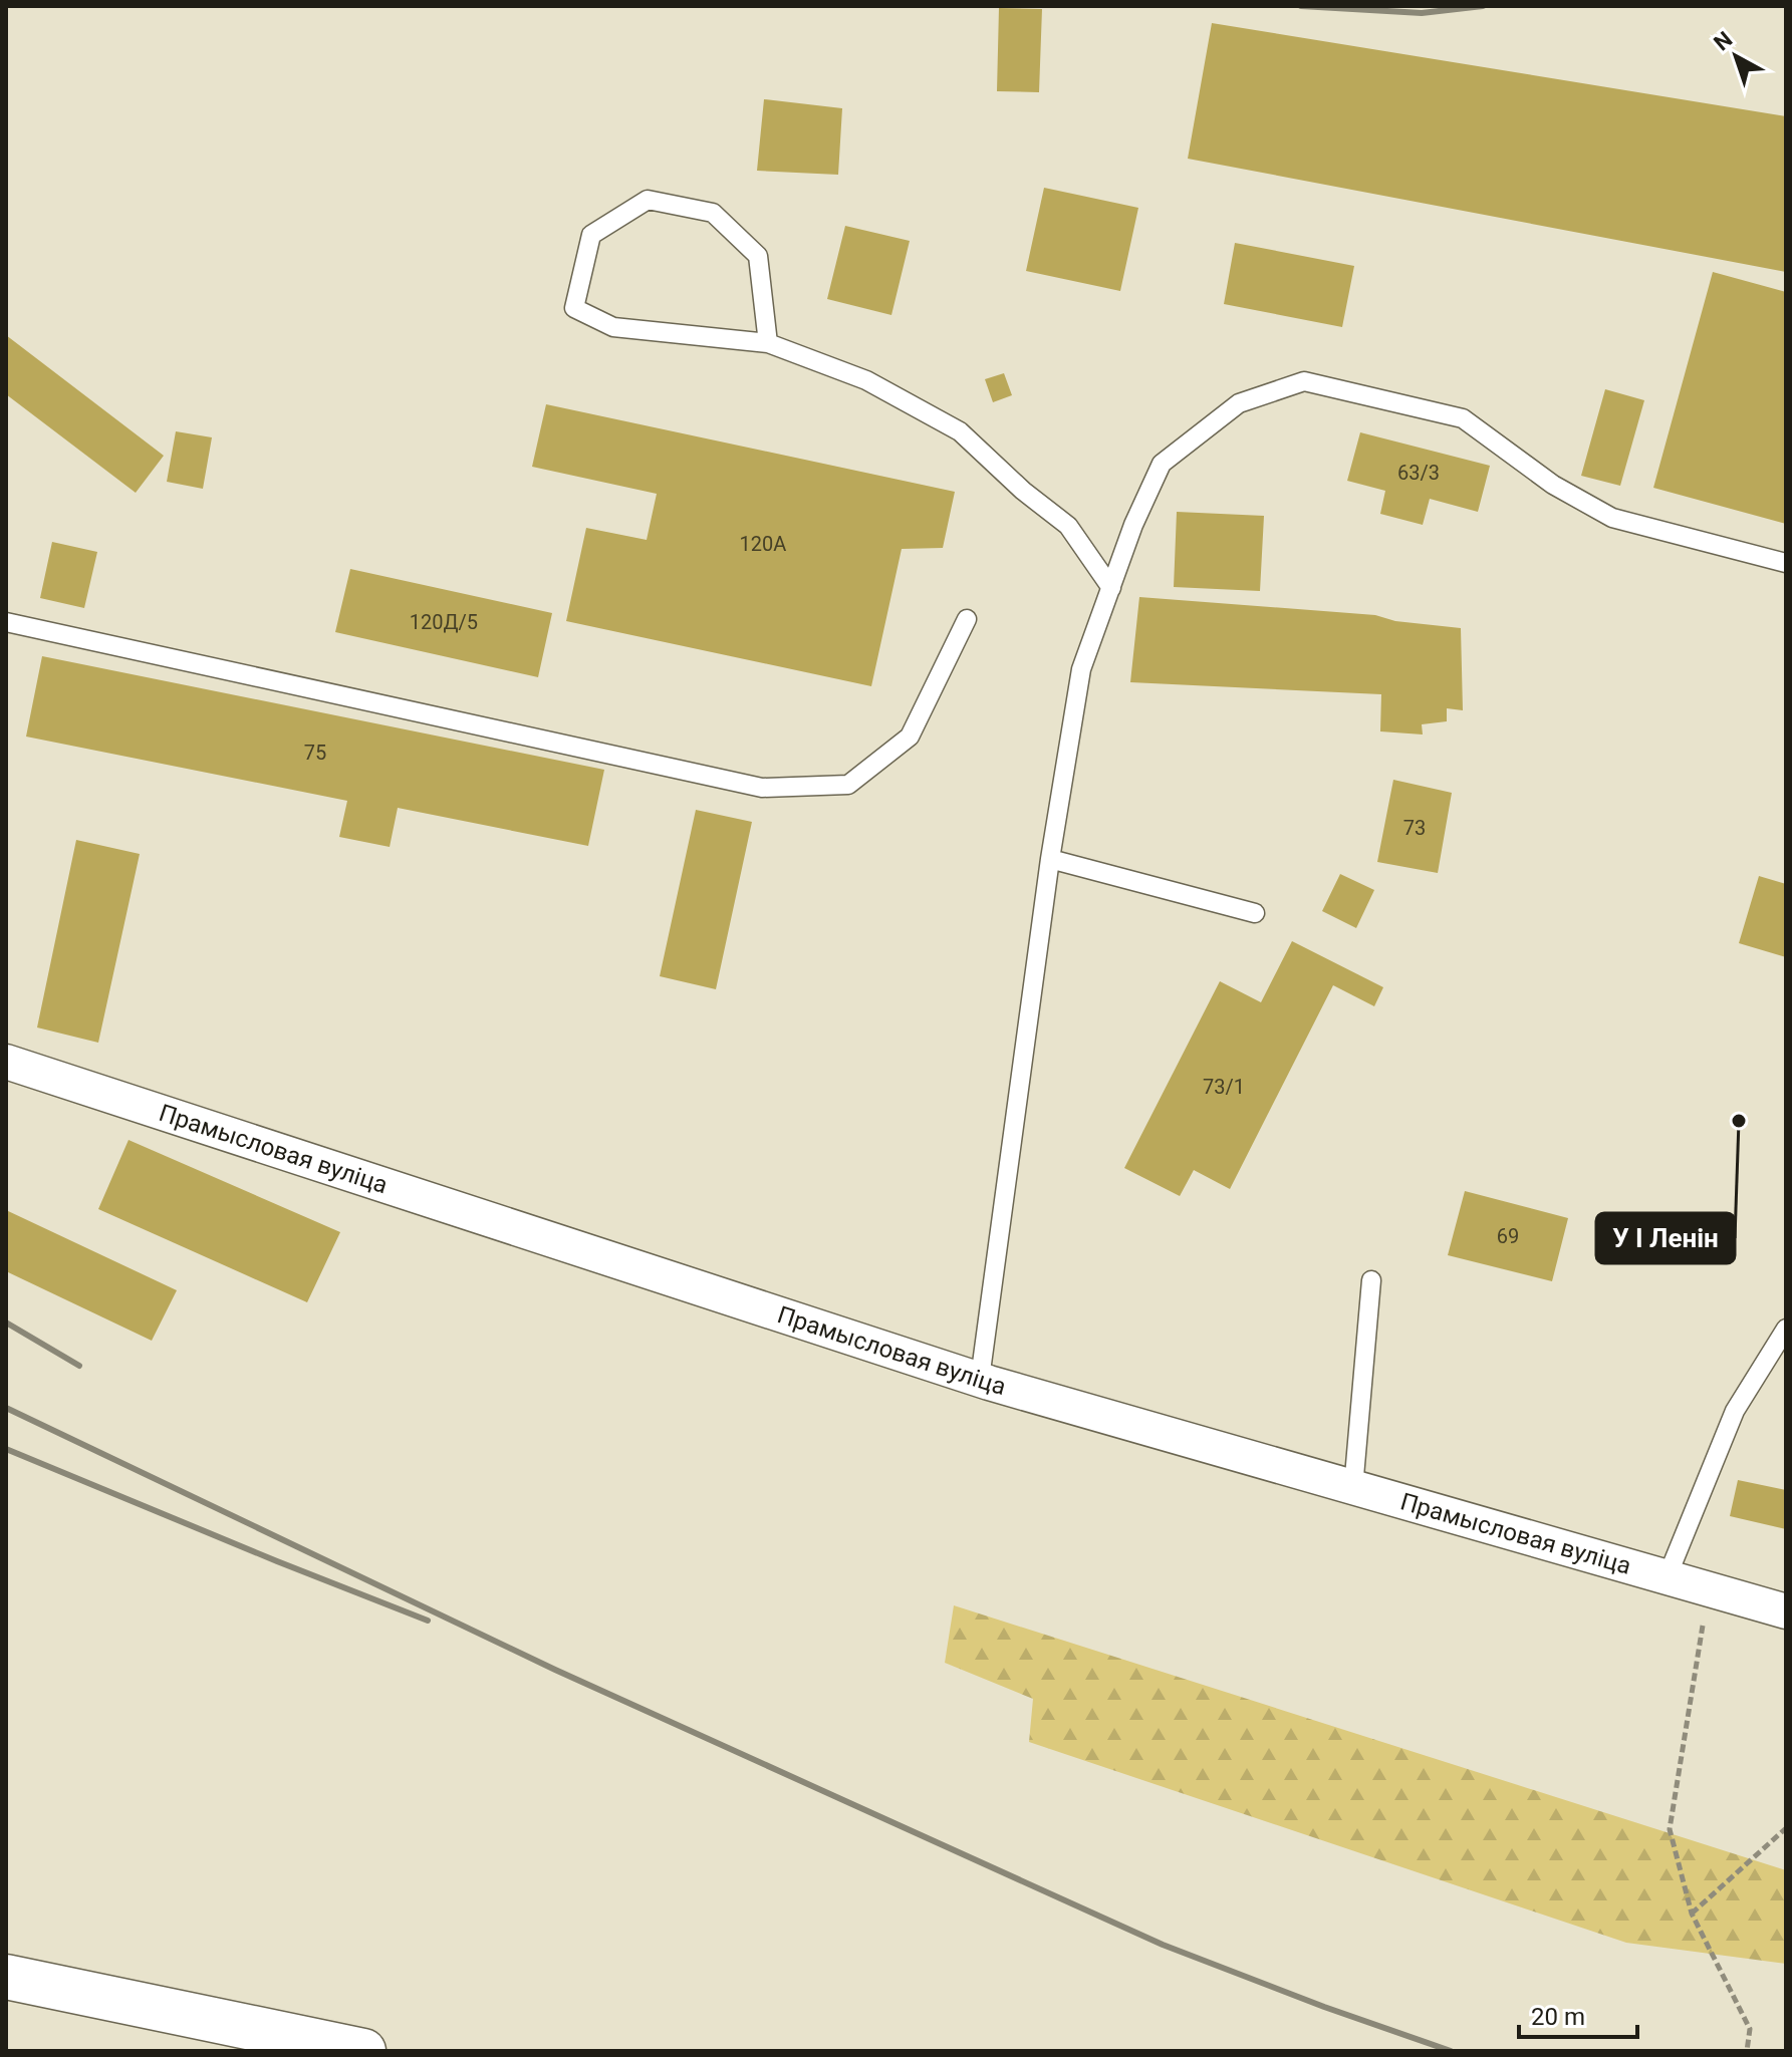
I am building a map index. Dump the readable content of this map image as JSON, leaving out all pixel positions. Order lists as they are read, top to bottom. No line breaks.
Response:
{"streets":{"street":["Прамысловая вуліца"]},"places":["У І Ленін"],"house_numbers":["63/3","120А","120Д/5","75","73","73/1","69"],"scale_bar":"20 m","north":"top left"}
